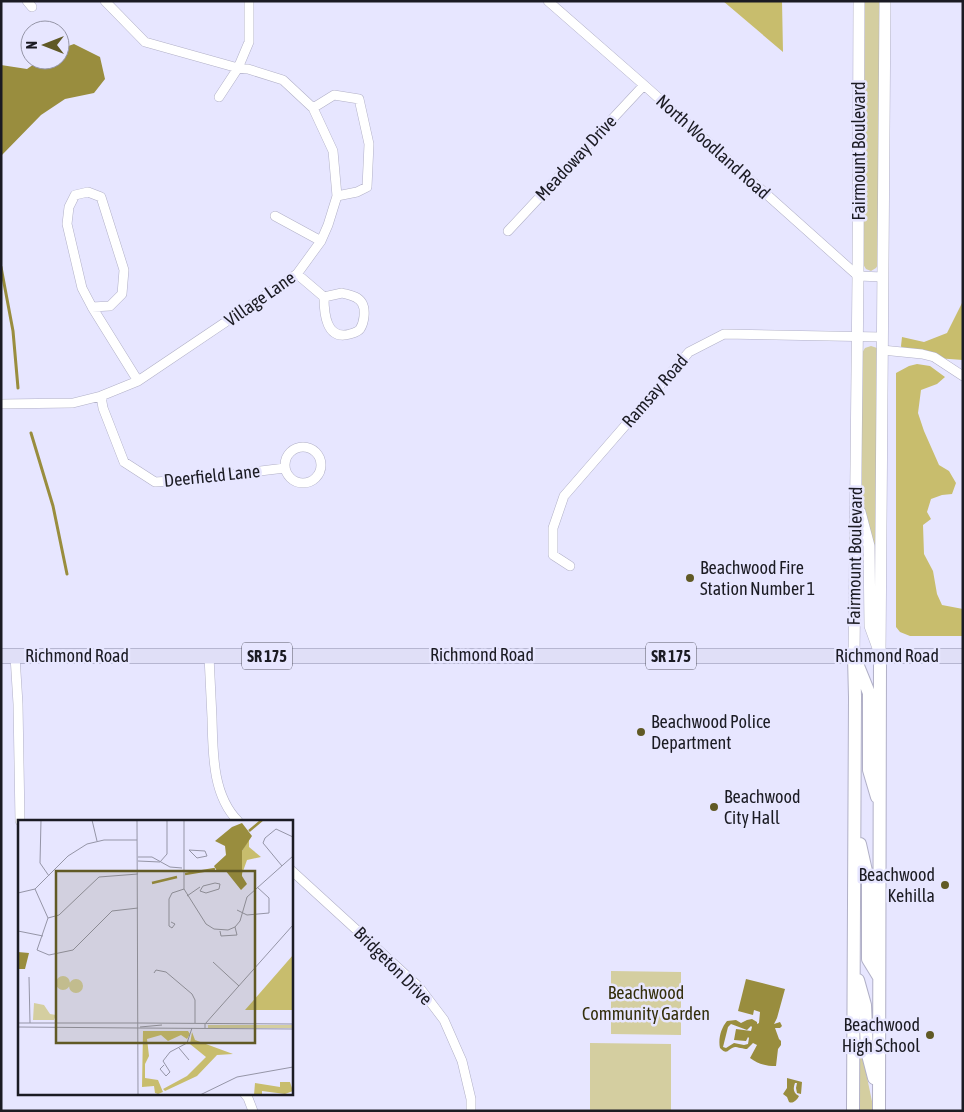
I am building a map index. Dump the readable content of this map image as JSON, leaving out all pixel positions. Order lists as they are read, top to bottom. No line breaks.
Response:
{"streets":{"main road":["Fairmount Boulevard","Richmond Road","SR 175"],"street":["North Woodland Road","Meadoway Drive","Village Lane","Ramsay Road","Deerfield Lane","Bridgeton Drive"]},"crossings":[["North Woodland Road","Fairmount Boulevard"],["North Woodland Road","Meadoway Drive"],["Fairmount Boulevard","Ramsay Road"],["Fairmount Boulevard","Richmond Road"],["Village Lane","Deerfield Lane"]],"parks":["Beachwood Community Garden"],"places":["Beachwood Fire Station Number 1","Beachwood Police Department","Beachwood City Hall","Beachwood Kehilla","Beachwood High School"],"north":"left"}
